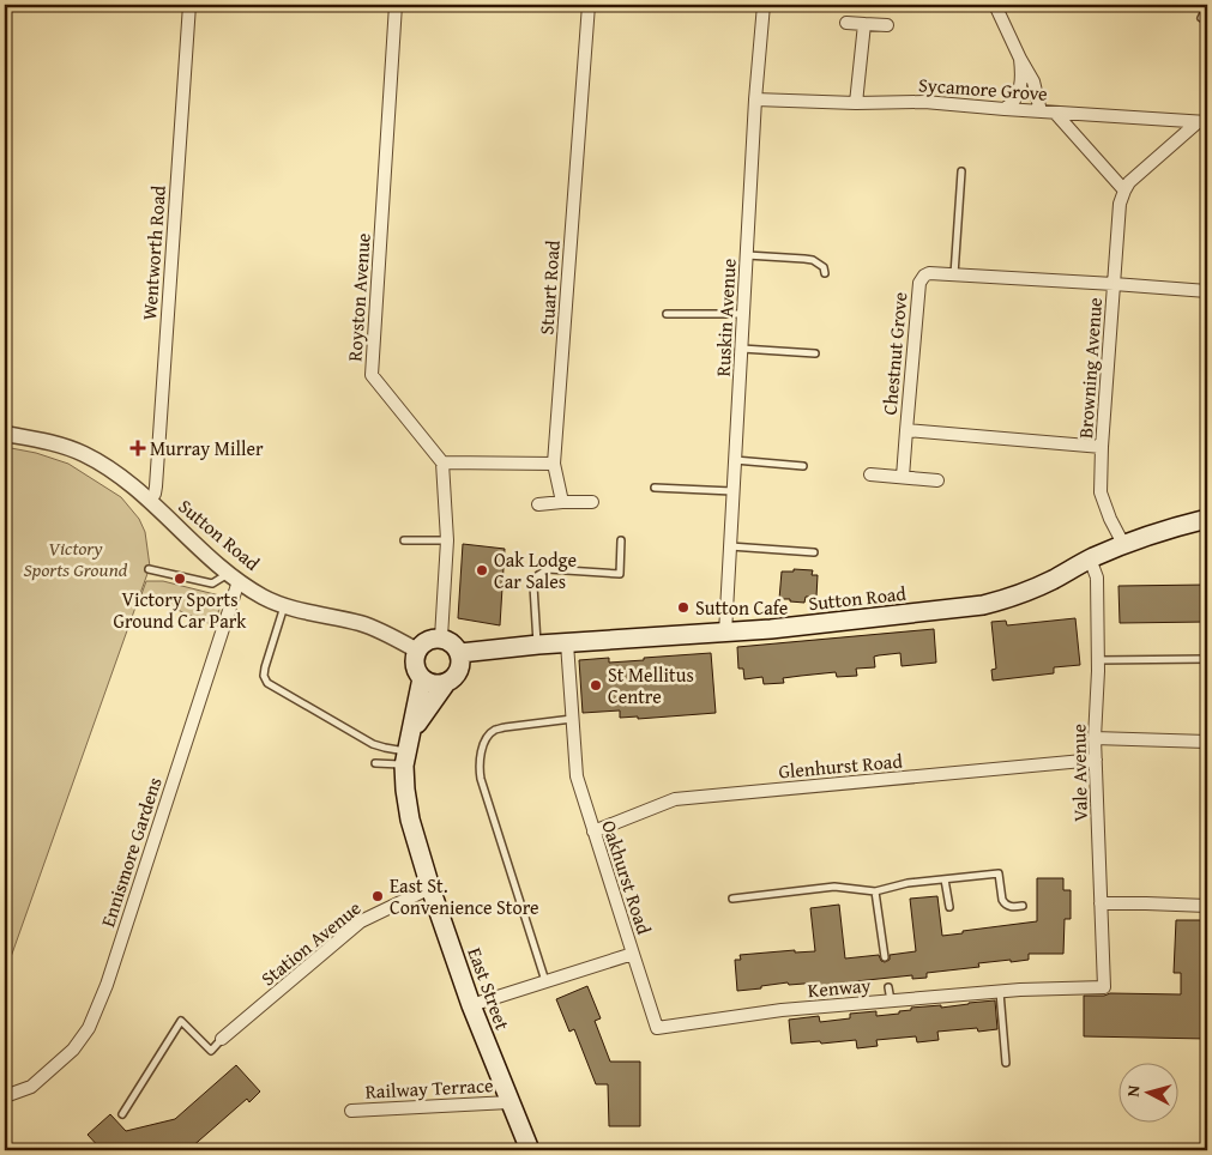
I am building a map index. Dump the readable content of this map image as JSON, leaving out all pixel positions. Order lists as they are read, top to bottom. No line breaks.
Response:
{"streets":{"main road":["Sutton Road","East Street"],"street":["Sycamore Grove","Wentworth Road","Stuart Road","Royston Avenue","Ruskin Avenue","Chestnut Grove","Browning Avenue","Glenhurst Road","Vale Avenue","Ennismore Gardens","Oakhurst Road","Station Avenue","Kenway","Railway Terrace"]},"crossings":[["Sycamore Grove","Ruskin Avenue"],["Wentworth Road","Sutton Road"],["Ruskin Avenue","Sutton Road"],["Chestnut Grove","Browning Avenue"],["Browning Avenue","Sutton Road"],["Sutton Road","Vale Avenue"],["Sutton Road","Ennismore Gardens"],["Sutton Road","Oakhurst Road"],["Sutton Road","East Street"],["Glenhurst Road","Vale Avenue"],["Glenhurst Road","Oakhurst Road"],["Vale Avenue","Kenway"],["Oakhurst Road","Kenway"],["Oakhurst Road","East Street"],["Station Avenue","East Street"],["East Street","Railway Terrace"]],"parks":["Victory Sports Ground"],"places":{"health":["Murray Miller"],"other":["Oak Lodge Car Sales","Victory Sports Ground Car Park","Sutton Cafe","St Mellitus Centre","East St. Convenience Store"]},"north":"left"}
